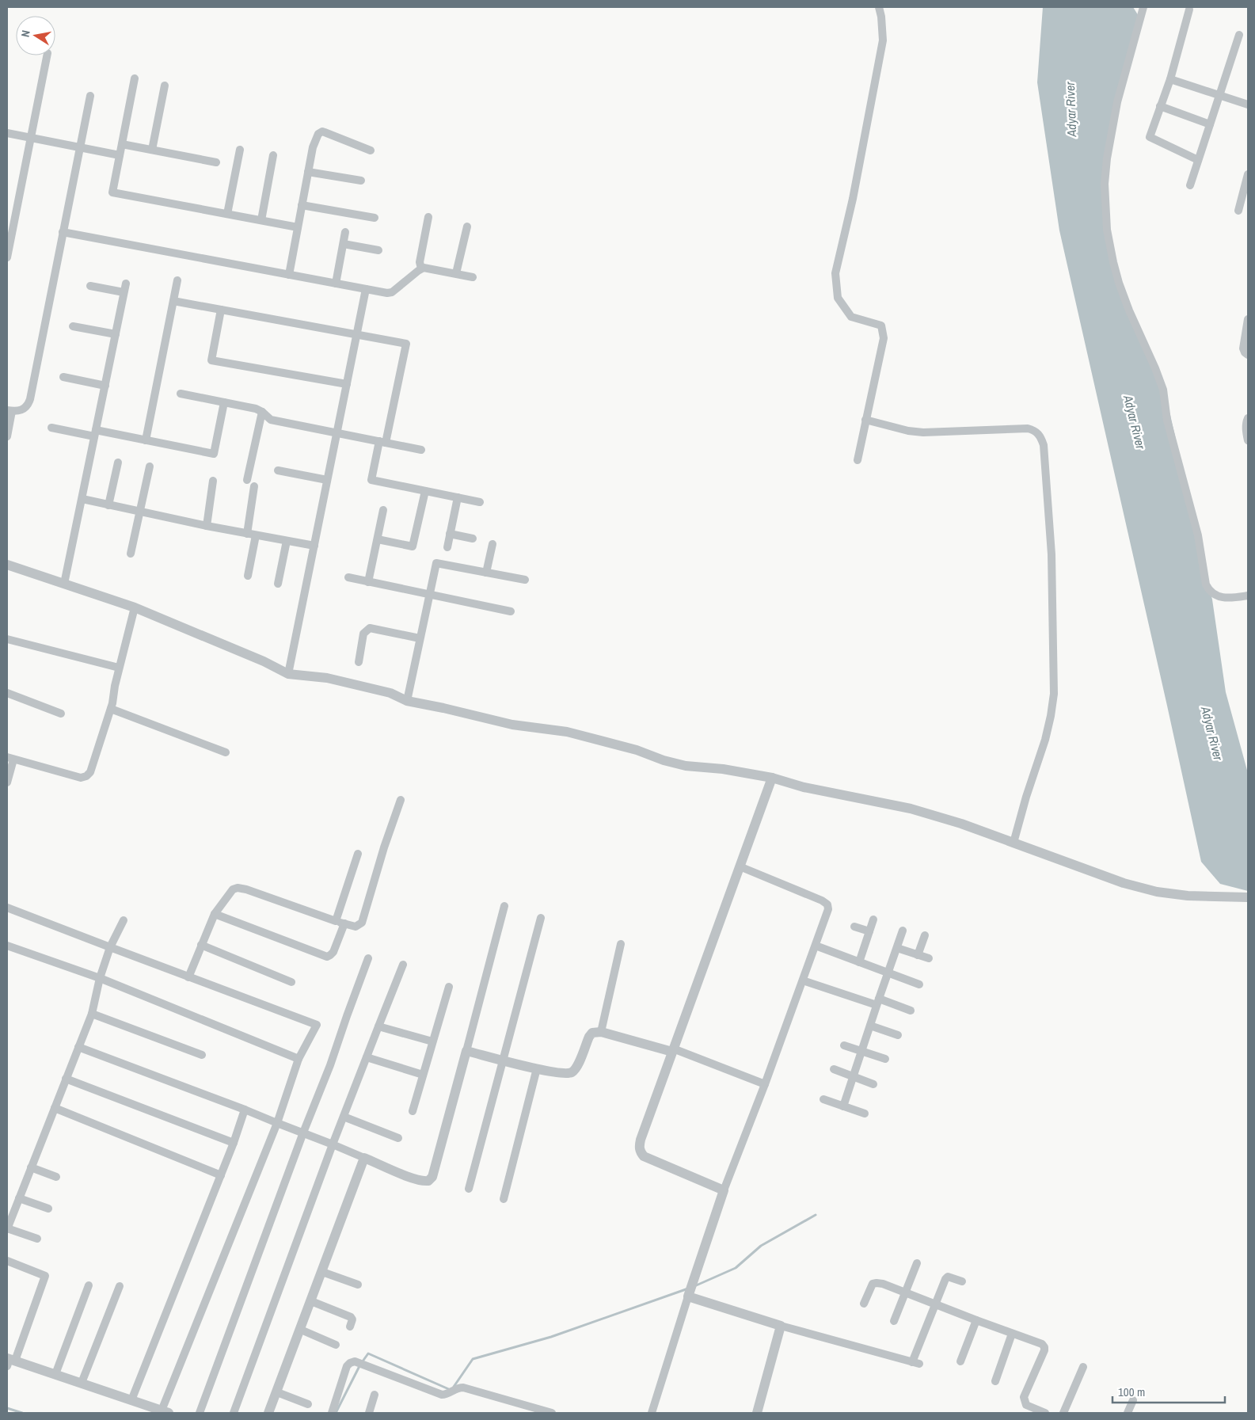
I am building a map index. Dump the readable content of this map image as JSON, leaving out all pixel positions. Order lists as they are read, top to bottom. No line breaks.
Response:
{"water":["Adyar River"],"scale_bar":"100 m","north":"left"}
